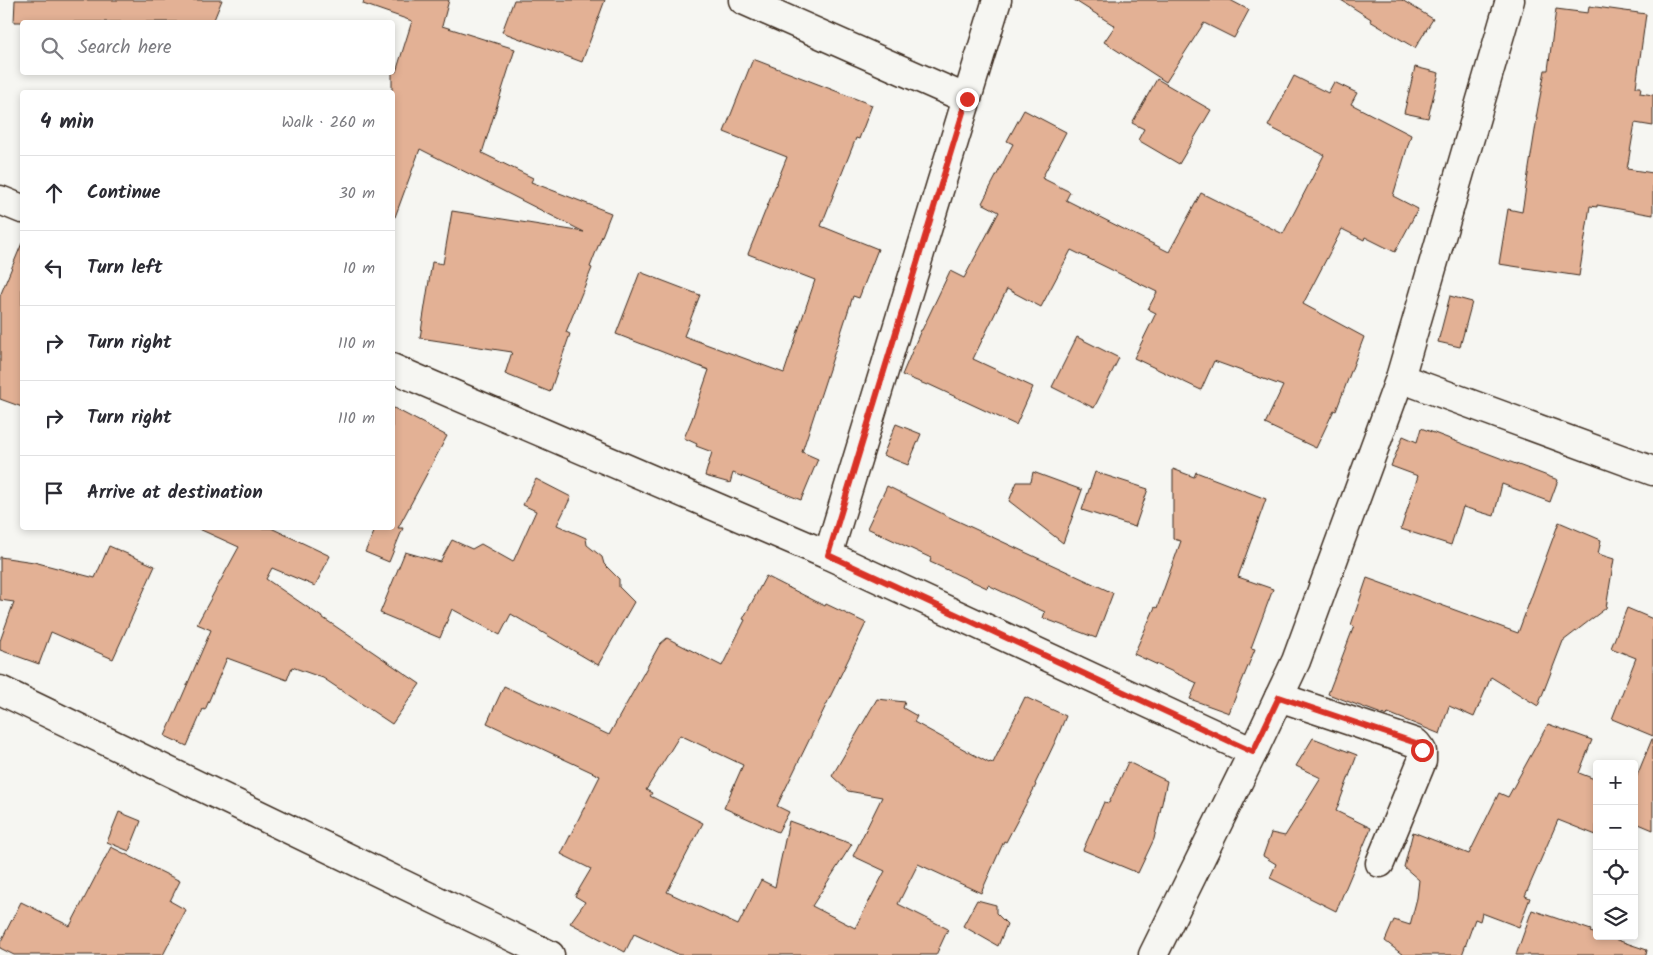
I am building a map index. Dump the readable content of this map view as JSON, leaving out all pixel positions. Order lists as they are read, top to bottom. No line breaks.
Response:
{"page":{"search":"Search here","heading":["4 min","Walk · 260 m"],"list":[["Continue","30 m"],["Turn left","10 m"],["Turn right","110 m"],["Turn right","110 m"],"Arrive at destination"],"map_buttons":["+","−"]}}
